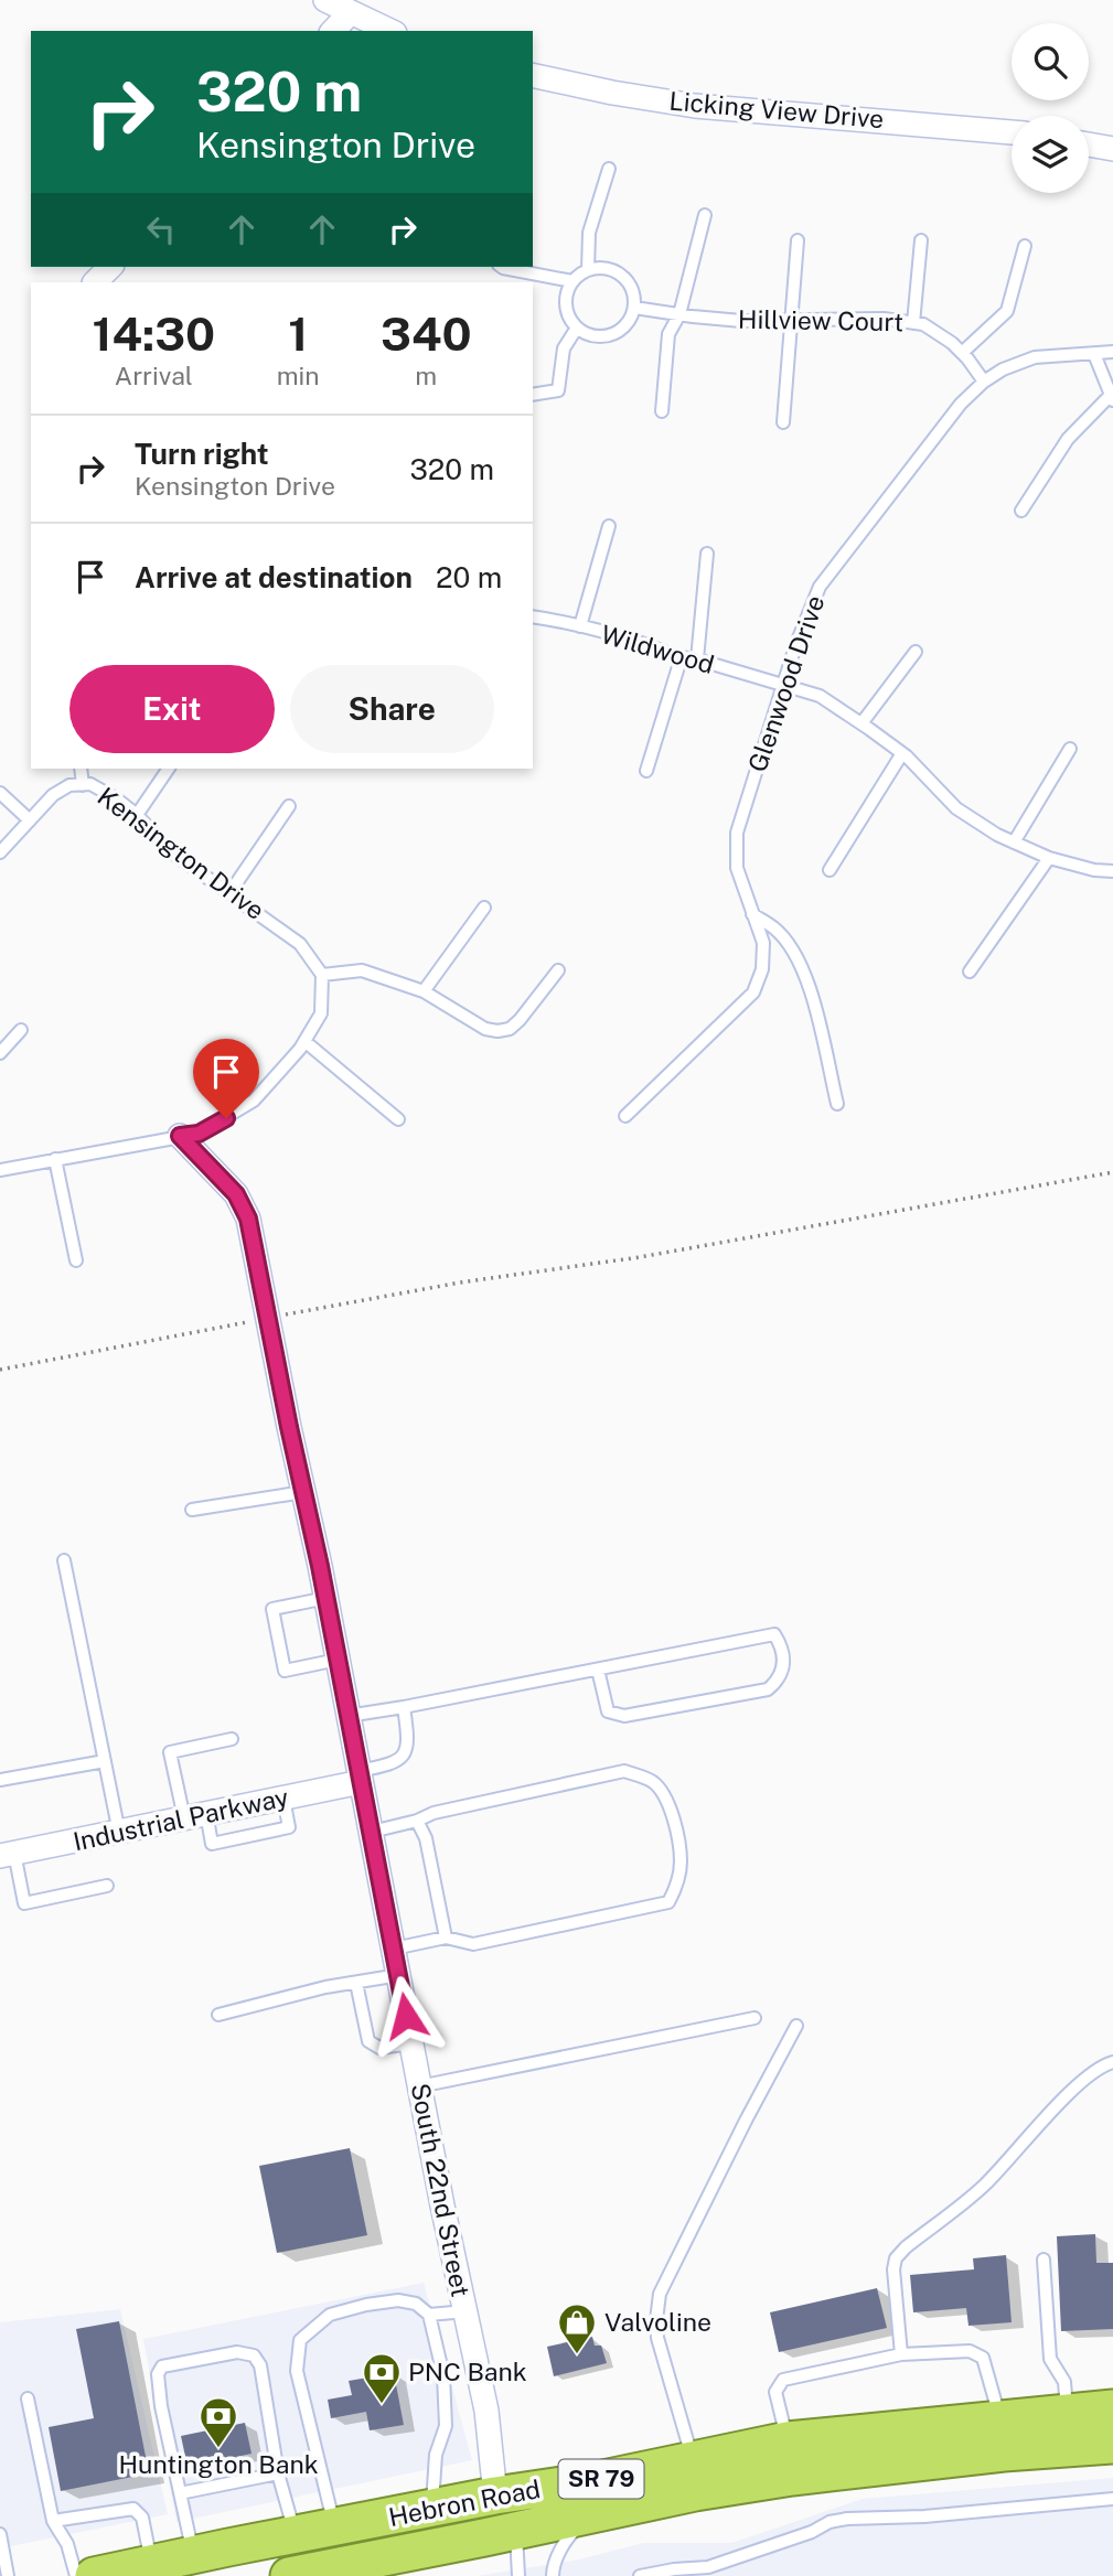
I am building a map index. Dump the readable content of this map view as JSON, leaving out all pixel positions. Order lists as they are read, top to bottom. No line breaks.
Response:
{"streets":{"highway":["SR 79","Hebron Road"],"street":["Licking View Drive","Industrial Parkway","South 22nd Street"],"lane":["Hillview Court","Wildwood","Glenwood Drive","Kensington Drive"]},"crossings":[["Hillview Court","Glenwood Drive"],["Wildwood","Glenwood Drive"],["Industrial Parkway","South 22nd Street"],["South 22nd Street","Hebron Road"]],"places":{"shop":["Valvoline"],"bank":["PNC Bank","Huntington Bank"]},"page":{"turn":["320 m","Kensington Drive"],"eta":["14:30","Arrival","1","min","340","m"],"list":[{"name":"Turn right","note":"Kensington Drive","value":"320 m"},{"name":"Arrive at destination","value":"20 m"}],"buttons":["Exit","Share"]}}
